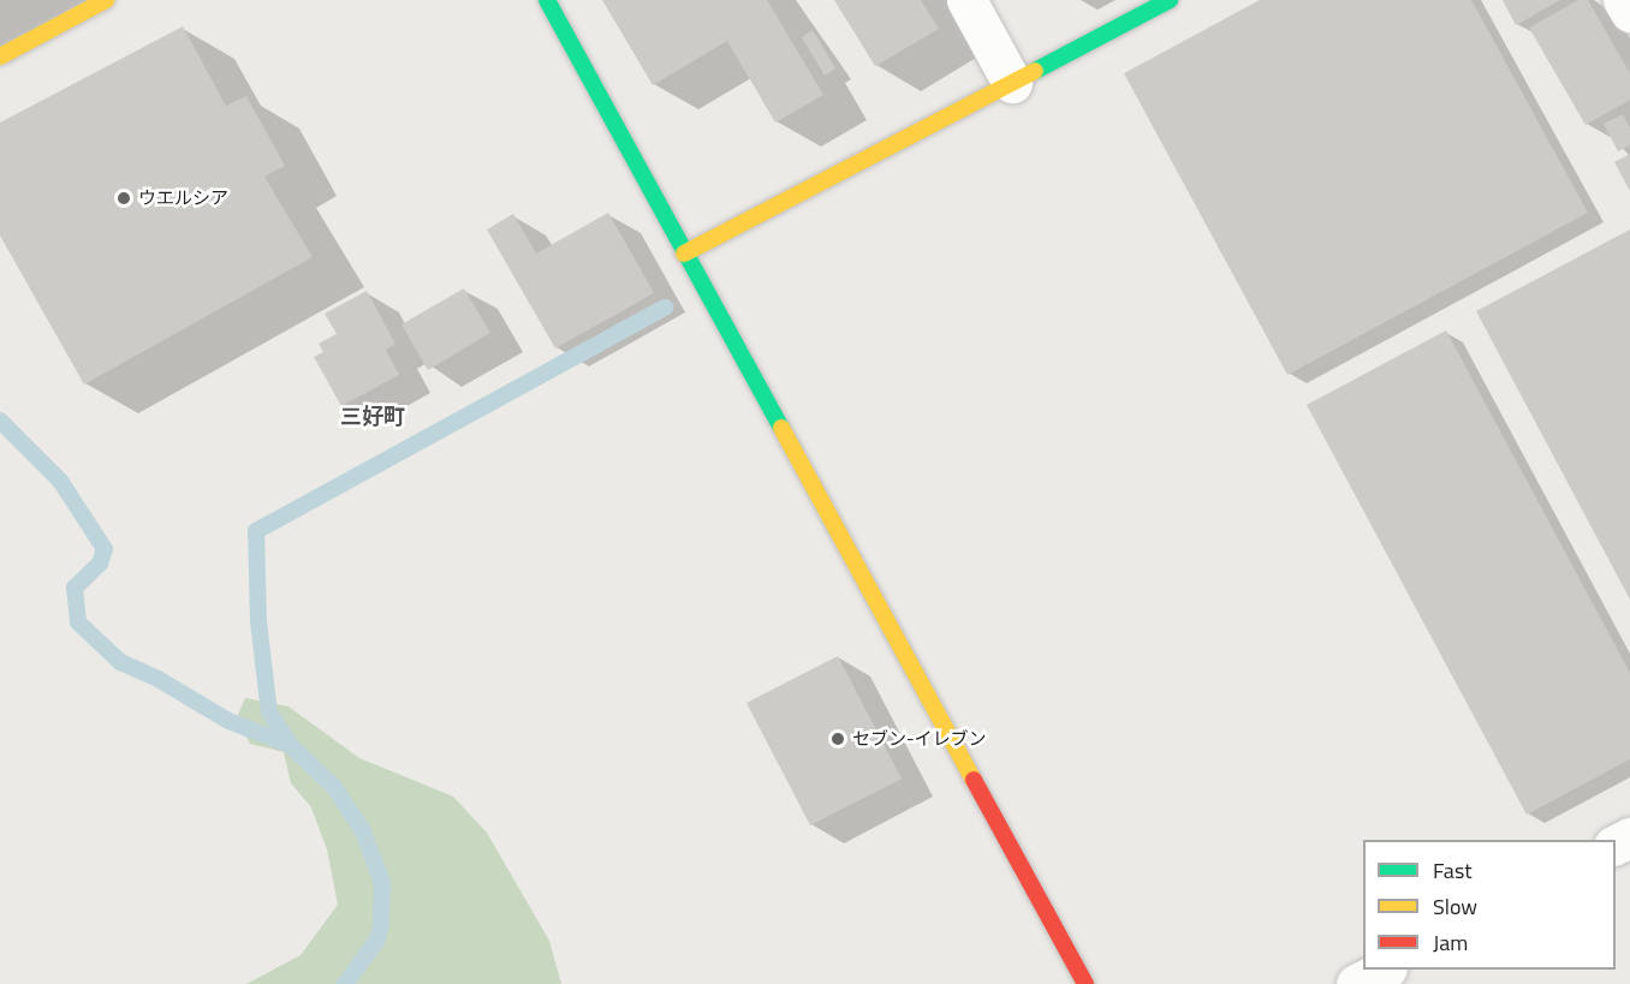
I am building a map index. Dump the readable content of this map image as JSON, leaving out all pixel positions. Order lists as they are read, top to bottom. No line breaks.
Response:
{"districts":["三好町"],"places":["ウエルシア","セブン-イレブン"],"legend":["Fast","Slow","Jam"]}
